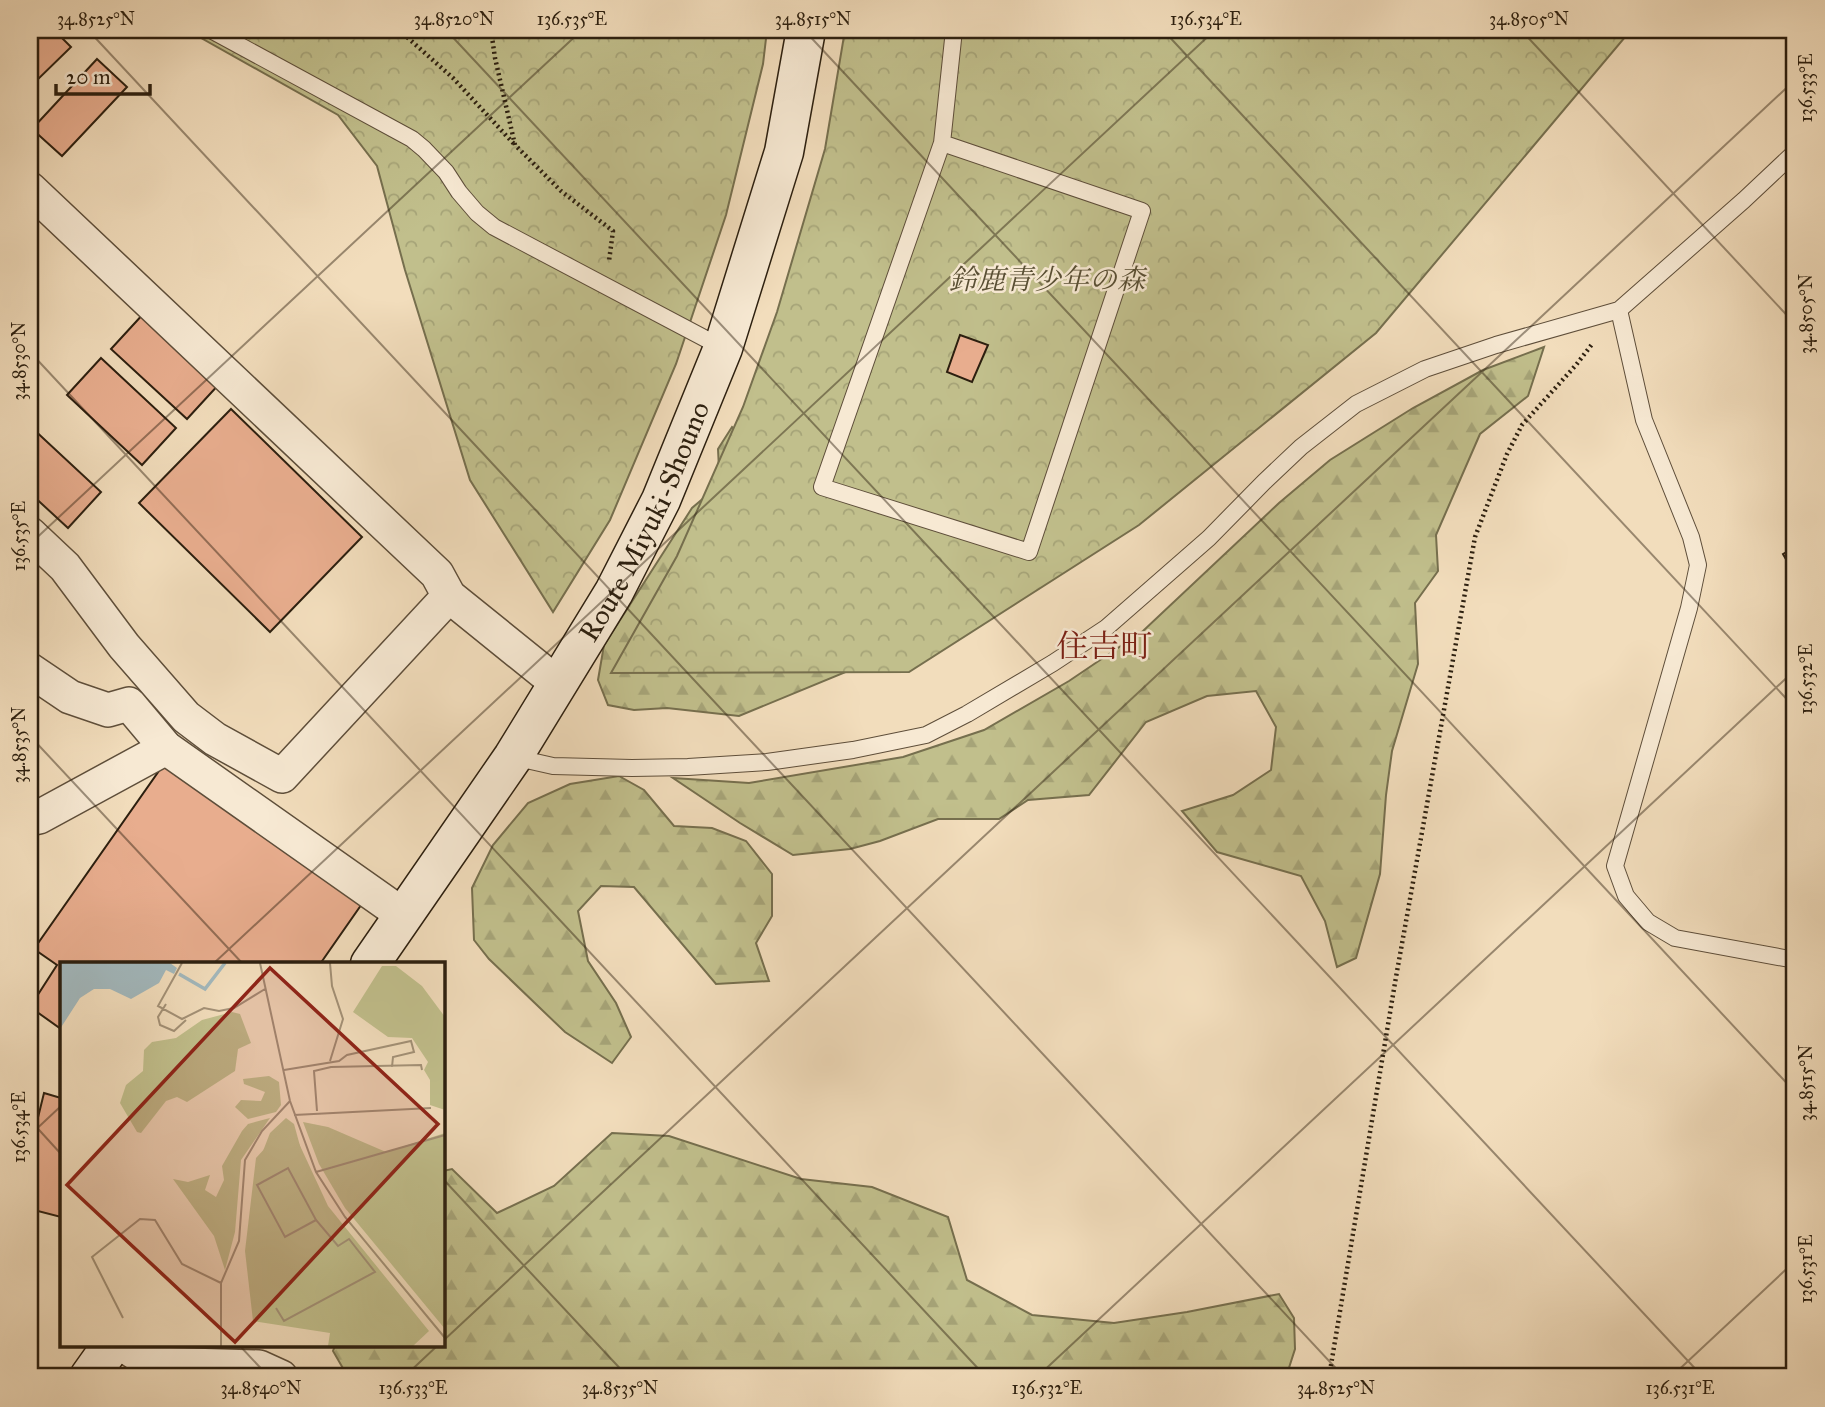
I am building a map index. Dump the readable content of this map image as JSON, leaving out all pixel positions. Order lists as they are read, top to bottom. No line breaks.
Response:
{"streets":{"main road":["Route Miyuki-Shouno"]},"districts":["住吉町"],"parks":["鈴鹿青少年の森"],"scale_bar":"20 m","coordinates":["34.8525°N","34.8520°N","136.535°E","34.8515°N","136.534°E","34.8505°N","136.533°E","34.8530°N","136.532°E","34.8535°N","136.531°E","34.8540°N"]}
